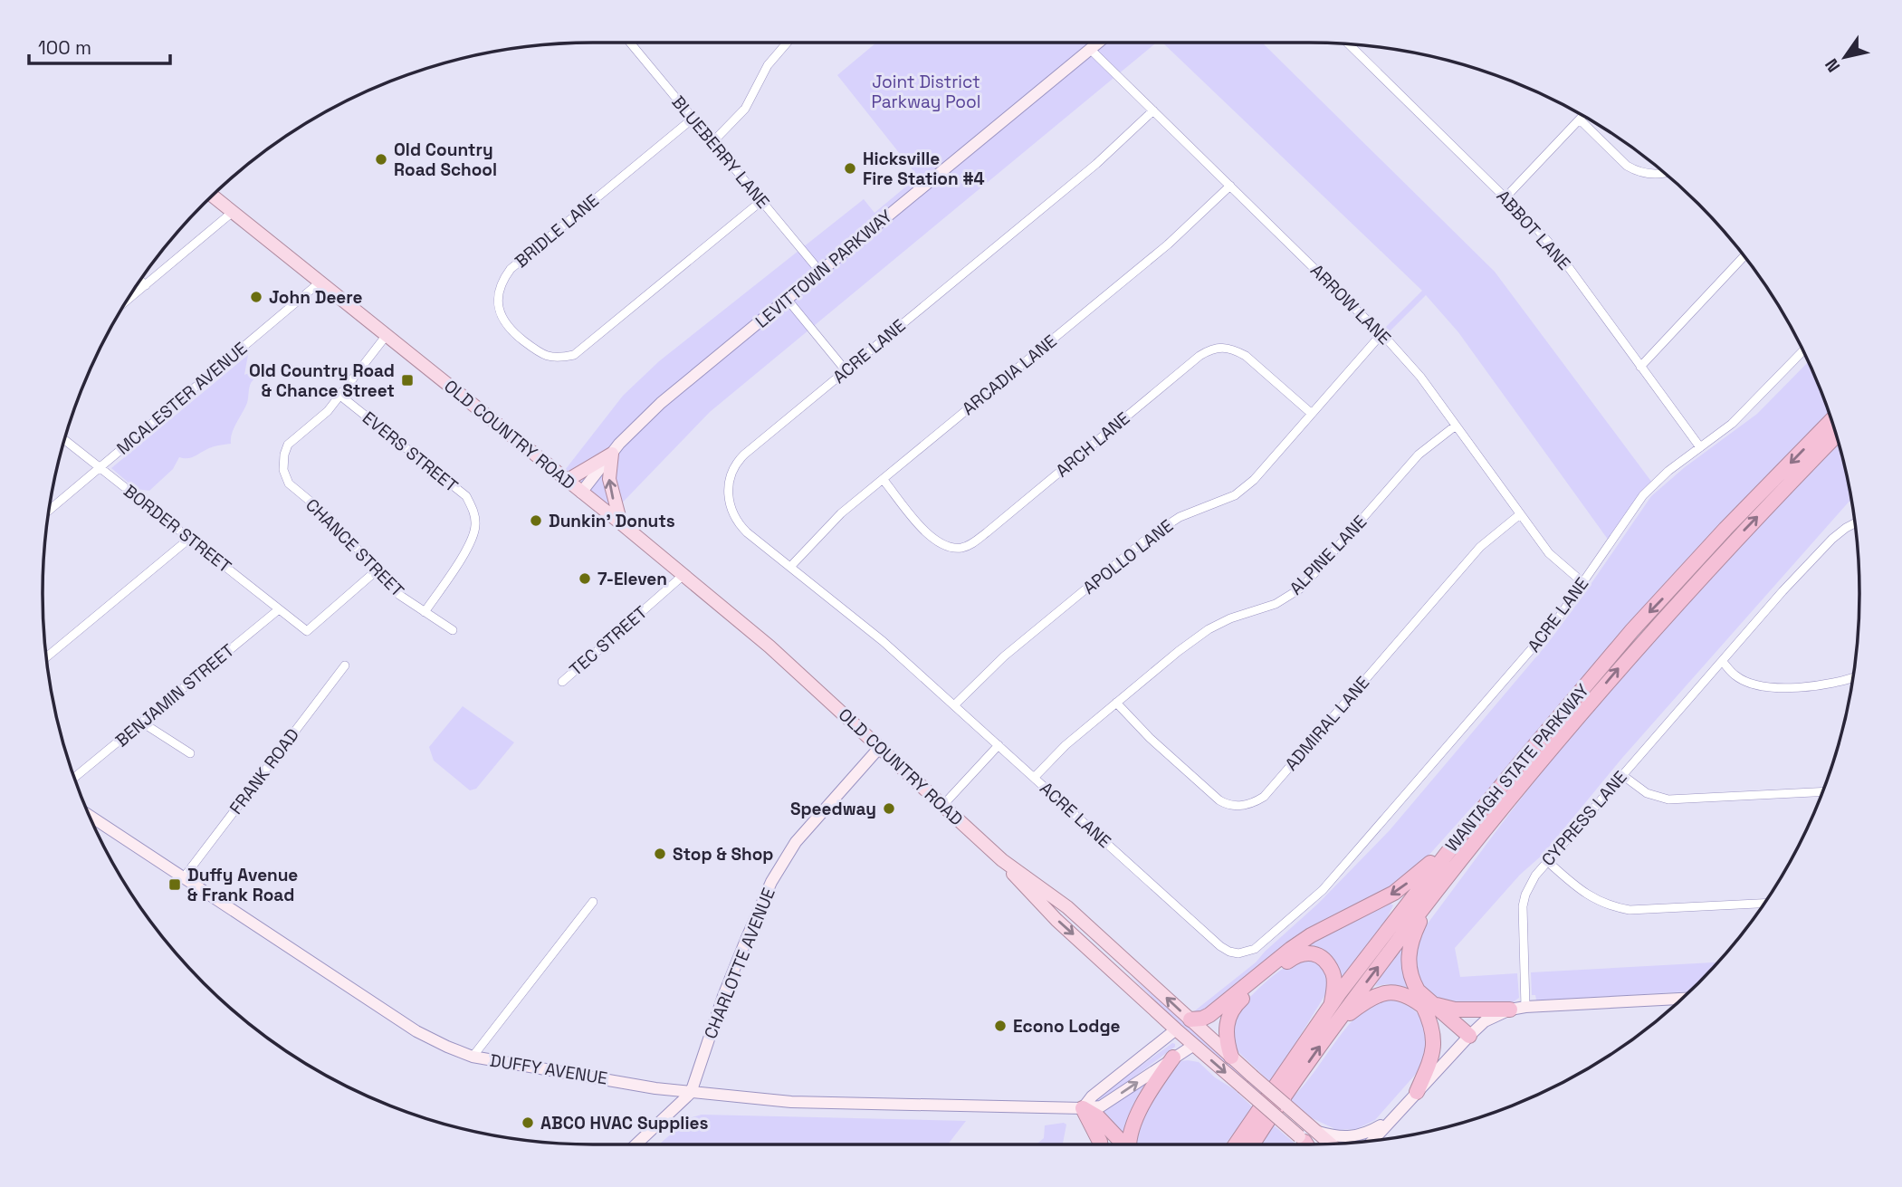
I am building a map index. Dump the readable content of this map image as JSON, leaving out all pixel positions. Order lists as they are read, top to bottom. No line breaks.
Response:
{"streets":{"highway":["WANTAGH STATE PARKWAY"],"main road":["OLD COUNTRY ROAD"],"street":["BLUEBERRY LANE","ABBOT LANE","BRIDLE LANE","LEVITTOWN PARKWAY","ARROW LANE","ACRE LANE","ARCADIA LANE","MCALESTER AVENUE","ARCH LANE","EVERS STREET","BORDER STREET","CHANCE STREET","ALPINE LANE","APOLLO LANE","TEC STREET","BENJAMIN STREET","ADMIRAL LANE","FRANK ROAD","CYPRESS LANE","CHARLOTTE AVENUE","DUFFY AVENUE"]},"crossings":[["BLUEBERRY LANE","BRIDLE LANE"],["BLUEBERRY LANE","LEVITTOWN PARKWAY"],["ABBOT LANE","ACRE LANE"],["LEVITTOWN PARKWAY","ARROW LANE"],["LEVITTOWN PARKWAY","OLD COUNTRY ROAD"],["ARROW LANE","ACRE LANE"],["ARROW LANE","ARCADIA LANE"],["ARROW LANE","ALPINE LANE"],["ARROW LANE","APOLLO LANE"],["ARROW LANE","ADMIRAL LANE"],["ACRE LANE","ARCADIA LANE"],["ACRE LANE","ALPINE LANE"],["ACRE LANE","APOLLO LANE"],["ARCADIA LANE","ARCH LANE"],["MCALESTER AVENUE","OLD COUNTRY ROAD"],["MCALESTER AVENUE","BORDER STREET"],["OLD COUNTRY ROAD","CHANCE STREET"],["OLD COUNTRY ROAD","TEC STREET"],["OLD COUNTRY ROAD","CHARLOTTE AVENUE"],["OLD COUNTRY ROAD","DUFFY AVENUE"],["ARCH LANE","APOLLO LANE"],["EVERS STREET","CHANCE STREET"],["BORDER STREET","CHANCE STREET"],["BORDER STREET","BENJAMIN STREET"],["ALPINE LANE","ADMIRAL LANE"],["FRANK ROAD","DUFFY AVENUE"],["CHARLOTTE AVENUE","DUFFY AVENUE"]],"parks":["Joint District Parkway Pool"],"places":{"other":["Old Country Road School","Hicksville Fire Station #4","John Deere","Dunkin' Donuts","7-Eleven","Speedway","Stop & Shop","Econo Lodge","ABCO HVAC Supplies"],"transit":["Old Country Road & Chance Street","Duffy Avenue & Frank Road"]},"scale_bar":"100 m","north":"bottom left"}
